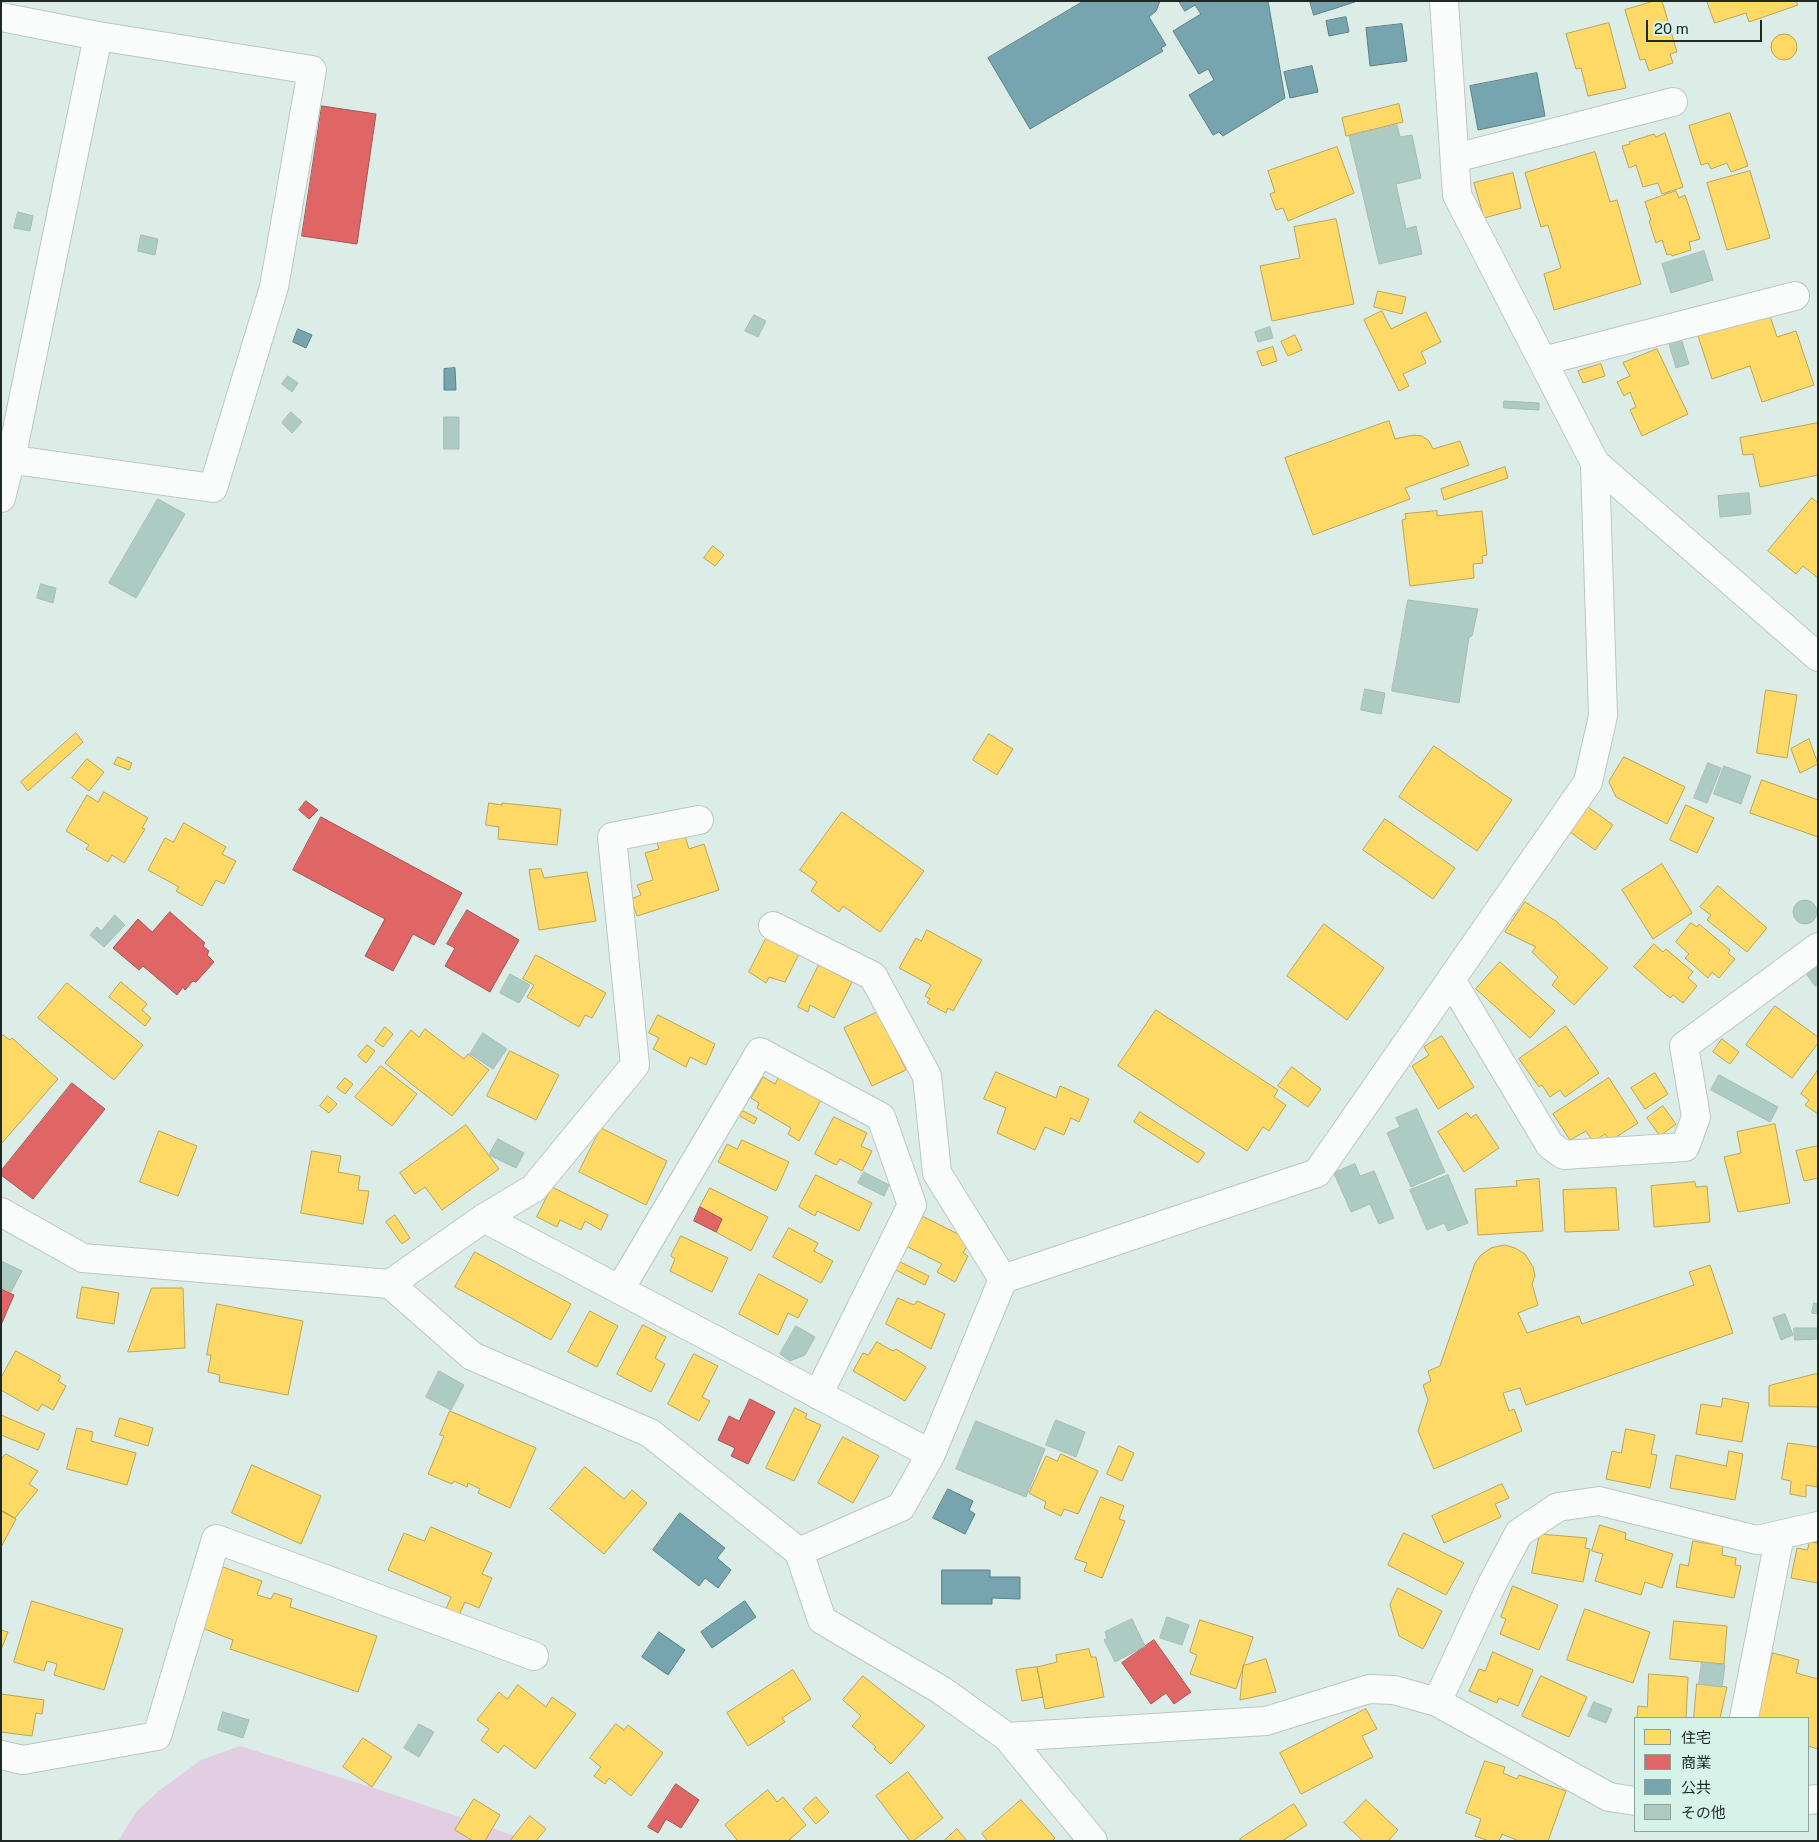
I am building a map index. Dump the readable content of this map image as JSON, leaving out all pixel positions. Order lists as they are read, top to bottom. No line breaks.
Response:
{"legend":["住宅","商業","公共","その他"],"scale_bar":"20 m"}
